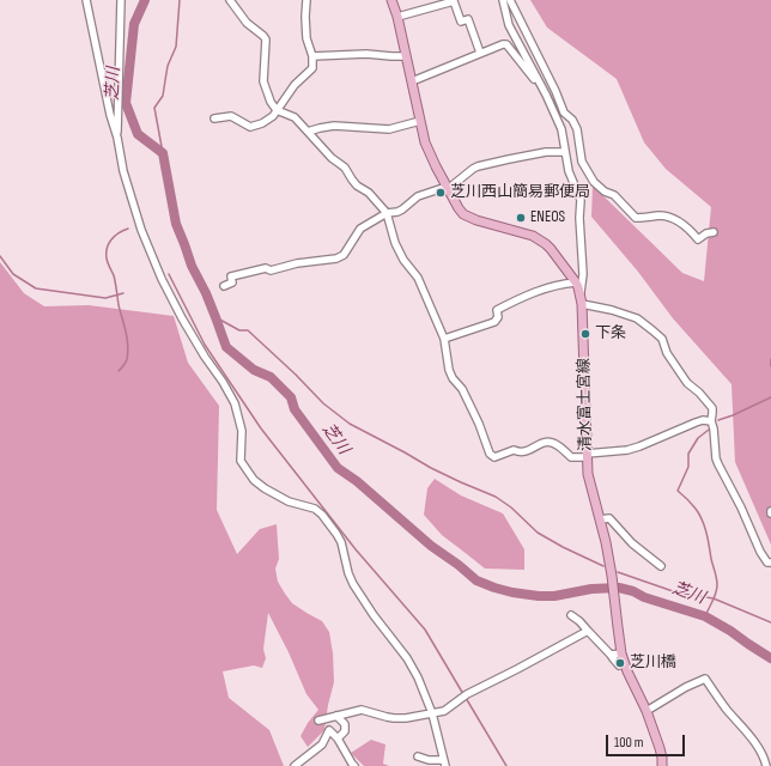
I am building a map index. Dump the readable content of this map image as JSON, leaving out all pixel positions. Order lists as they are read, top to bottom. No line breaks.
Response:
{"streets":{"main road":["清水富士宮線"]},"water":["芝川"],"places":["芝川西山簡易郵便局","ENEOS","下条","芝川橋"],"scale_bar":"100 m"}
